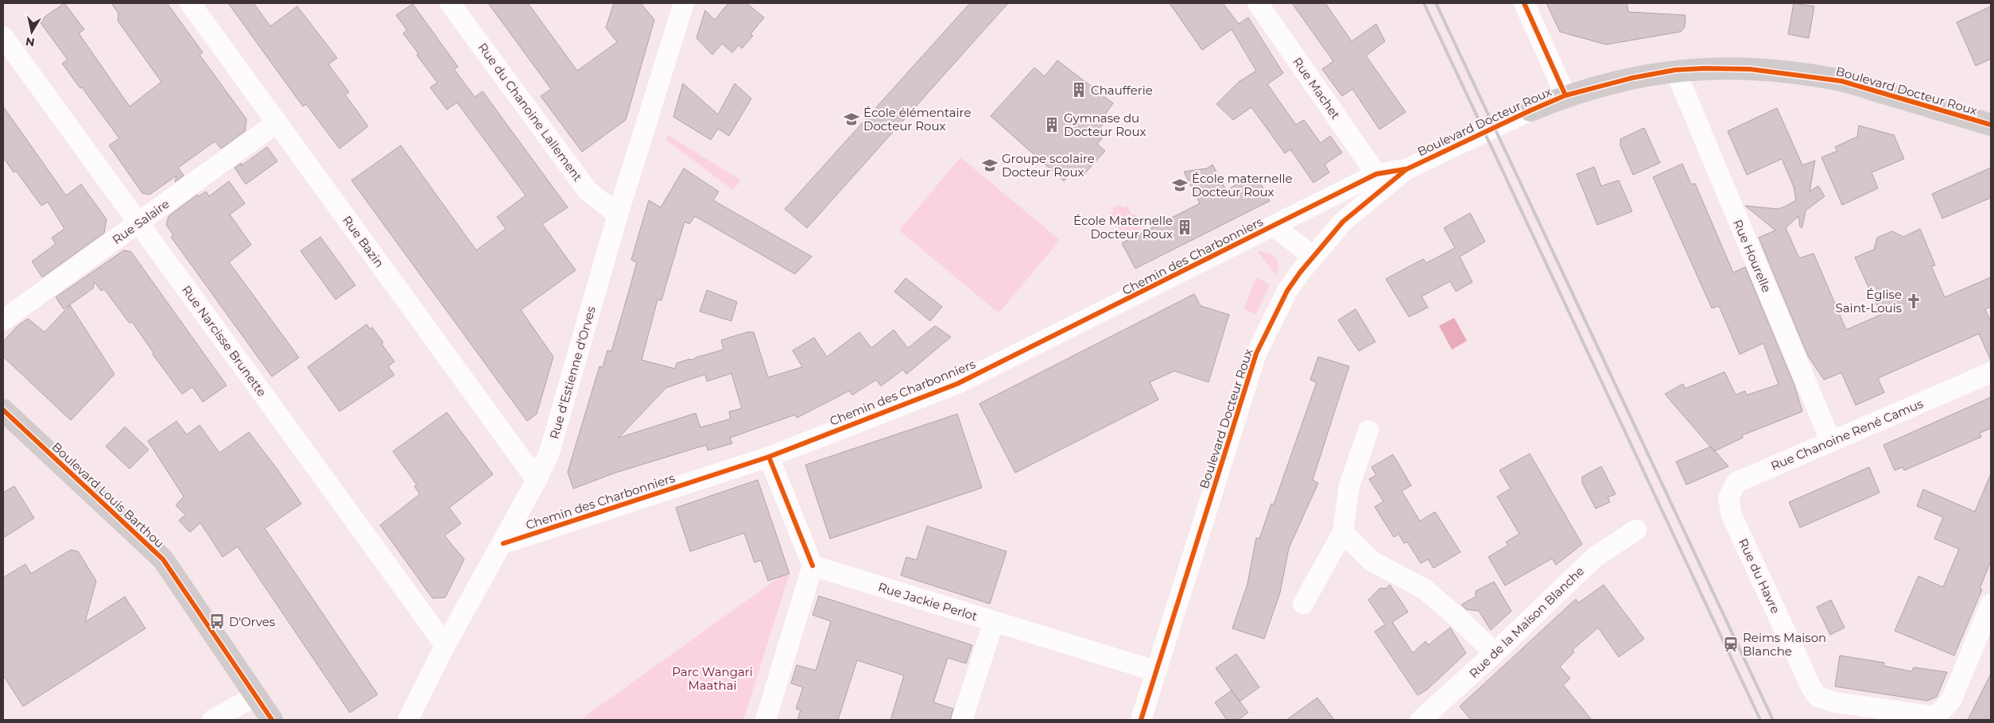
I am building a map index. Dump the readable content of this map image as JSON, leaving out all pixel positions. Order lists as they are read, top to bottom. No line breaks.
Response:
{"streets":{"street":["Rue Machet","Boulevard Docteur Roux","Rue du Chanoine Lallement","Rue Salaire","Rue Bazin","Chemin des Charbonniers","Rue Hourelle","Rue Narcisse Brunette","Rue d'Estienne d'Orves","Rue Chanoine René Camus","Boulevard Louis Barthou","Rue du Havre","Rue Jackie Perlot","Rue de la Maison Blanche"]},"crossings":[["Rue Machet","Boulevard Docteur Roux"],["Rue Machet","Chemin des Charbonniers"],["Boulevard Docteur Roux","Chemin des Charbonniers"],["Boulevard Docteur Roux","Rue Hourelle"],["Boulevard Docteur Roux","Rue Jackie Perlot"],["Rue du Chanoine Lallement","Rue d'Estienne d'Orves"],["Rue Salaire","Rue Bazin"],["Rue Salaire","Rue Narcisse Brunette"],["Rue Bazin","Rue d'Estienne d'Orves"],["Chemin des Charbonniers","Rue d'Estienne d'Orves"],["Rue Hourelle","Rue Chanoine René Camus"],["Rue Narcisse Brunette","Rue d'Estienne d'Orves"],["Rue Chanoine René Camus","Rue du Havre"]],"parks":["Parc Wangari Maathai"],"places":{"building":["Chaufferie","Gymnase du Docteur Roux","École Maternelle Docteur Roux"],"school or university":["École élémentaire Docteur Roux","Groupe scolaire Docteur Roux","École maternelle Docteur Roux"],"church":["Église Saint-Louis"],"bus stop":["D'Orves"],"station":["Reims Maison Blanche"]},"north":"bottom"}
